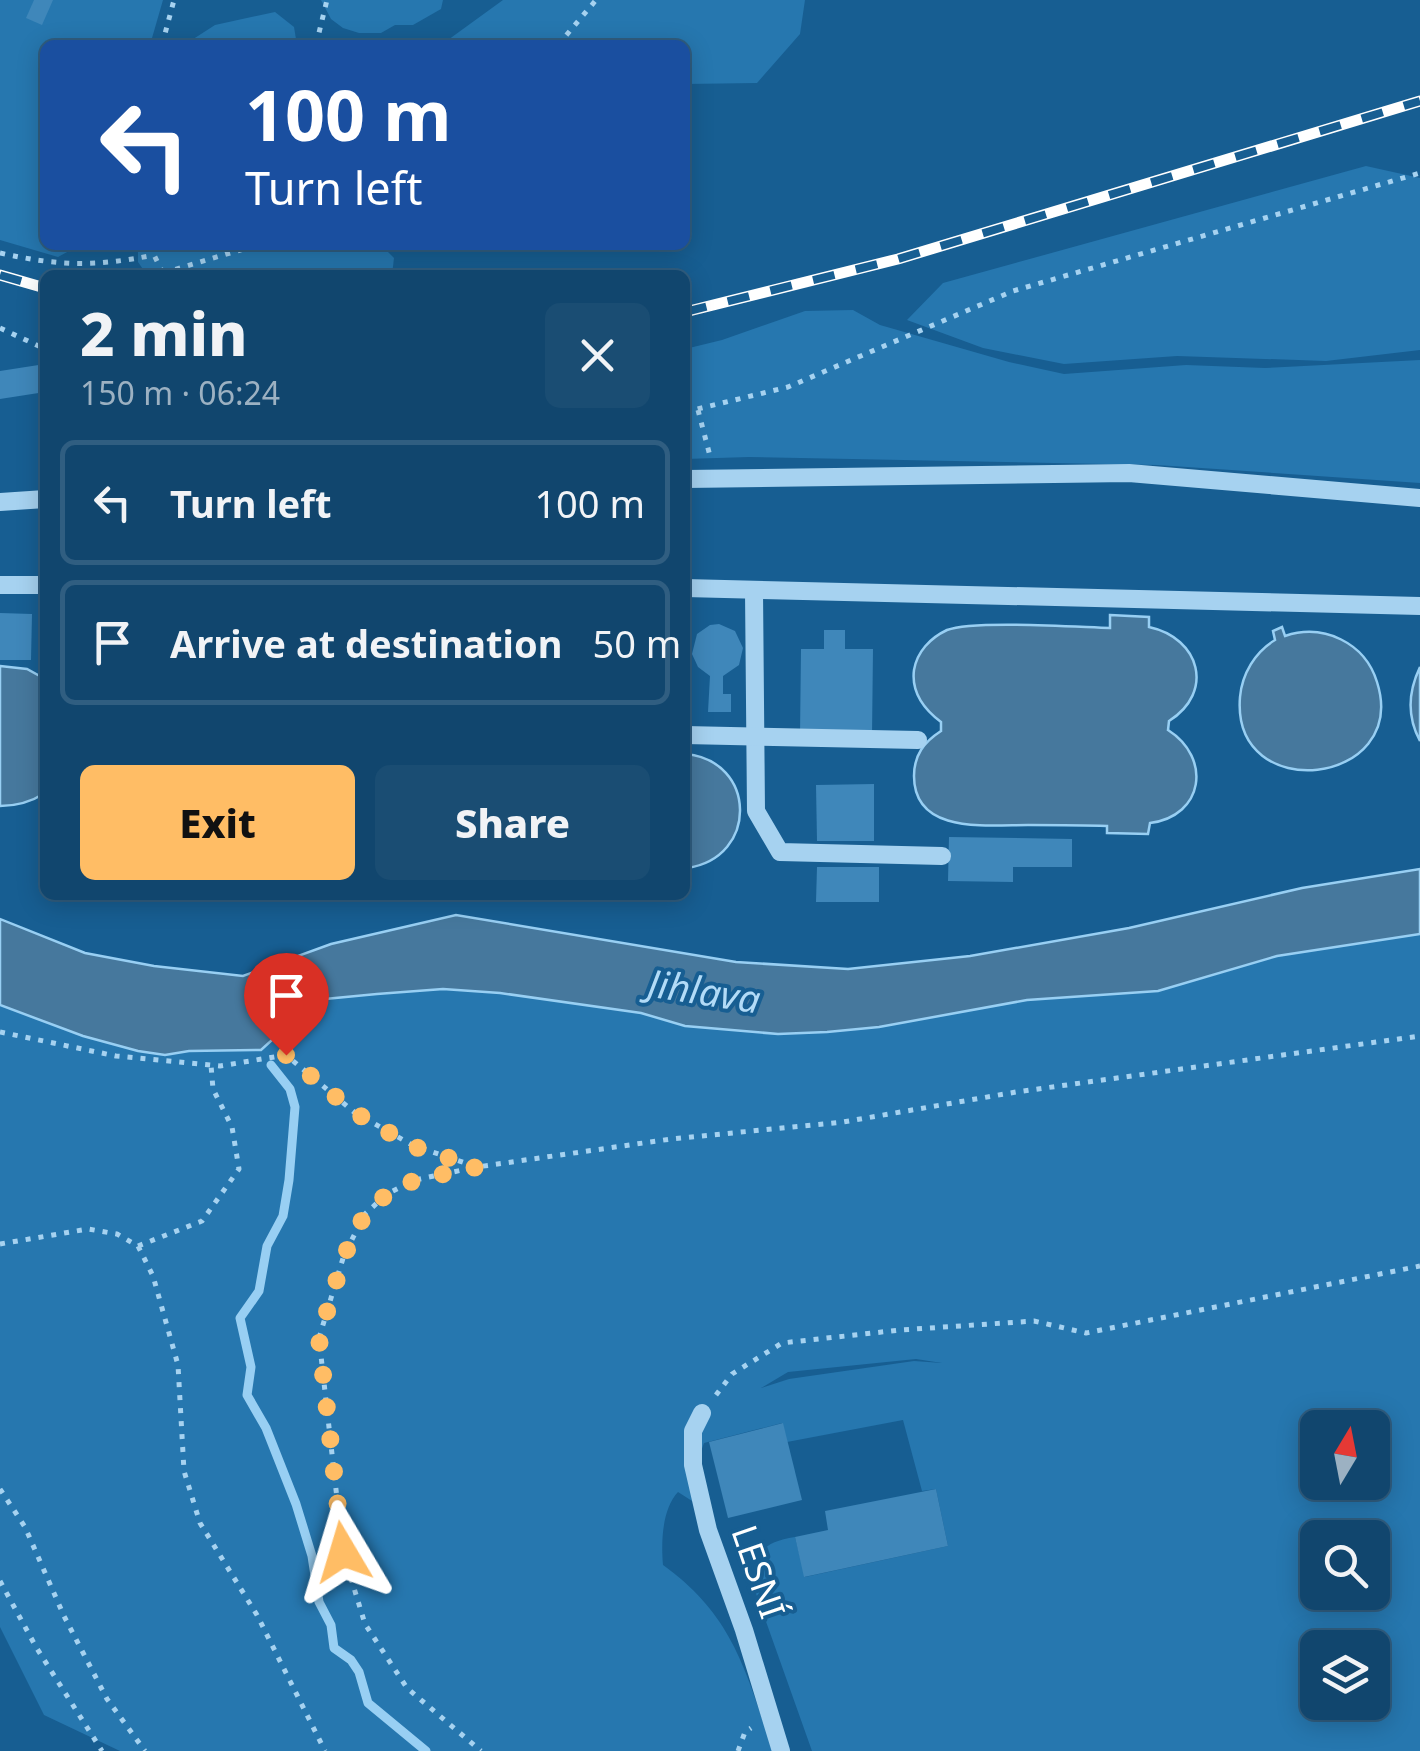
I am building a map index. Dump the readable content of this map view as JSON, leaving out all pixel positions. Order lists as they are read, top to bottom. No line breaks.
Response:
{"streets":{"street":["LESNÍ"]},"water":["Jihlava"],"north":"top","page":{"turn":["100 m","Turn left"],"heading":["2 min","150 m · 06:24"],"list":[{"name":"Turn left","value":"100 m"},{"name":"Arrive at destination","value":"50 m"}],"buttons":["Exit","Share"]}}
